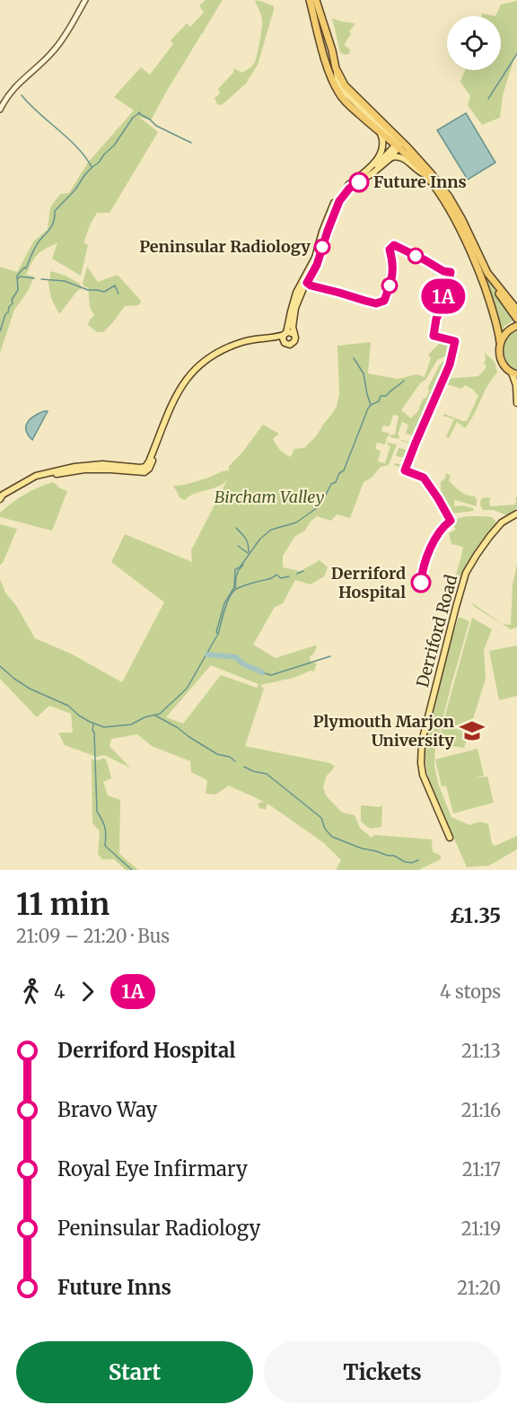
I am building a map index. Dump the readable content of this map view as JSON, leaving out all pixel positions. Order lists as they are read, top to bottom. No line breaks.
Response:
{"streets":{"main road":["Derriford Road"]},"parks":["Bircham Valley"],"places":{"other":["Future Inns","Peninsular Radiology","Derriford Hospital"],"school or university":["Plymouth Marjon University"]},"lines":["bus line 1A"],"page":{"on_map":"1A","heading":["11 min","21:09 – 21:20 · Bus","£1.35"],"legs":["4","1A","4 stops"],"list":[{"name":"Derriford Hospital","value":"21:13"},{"name":"Bravo Way","value":"21:16"},{"name":"Royal Eye Infirmary","value":"21:17"},{"name":"Peninsular Radiology","value":"21:19"},{"name":"Future Inns","value":"21:20"}],"buttons":["Start","Tickets"]}}
